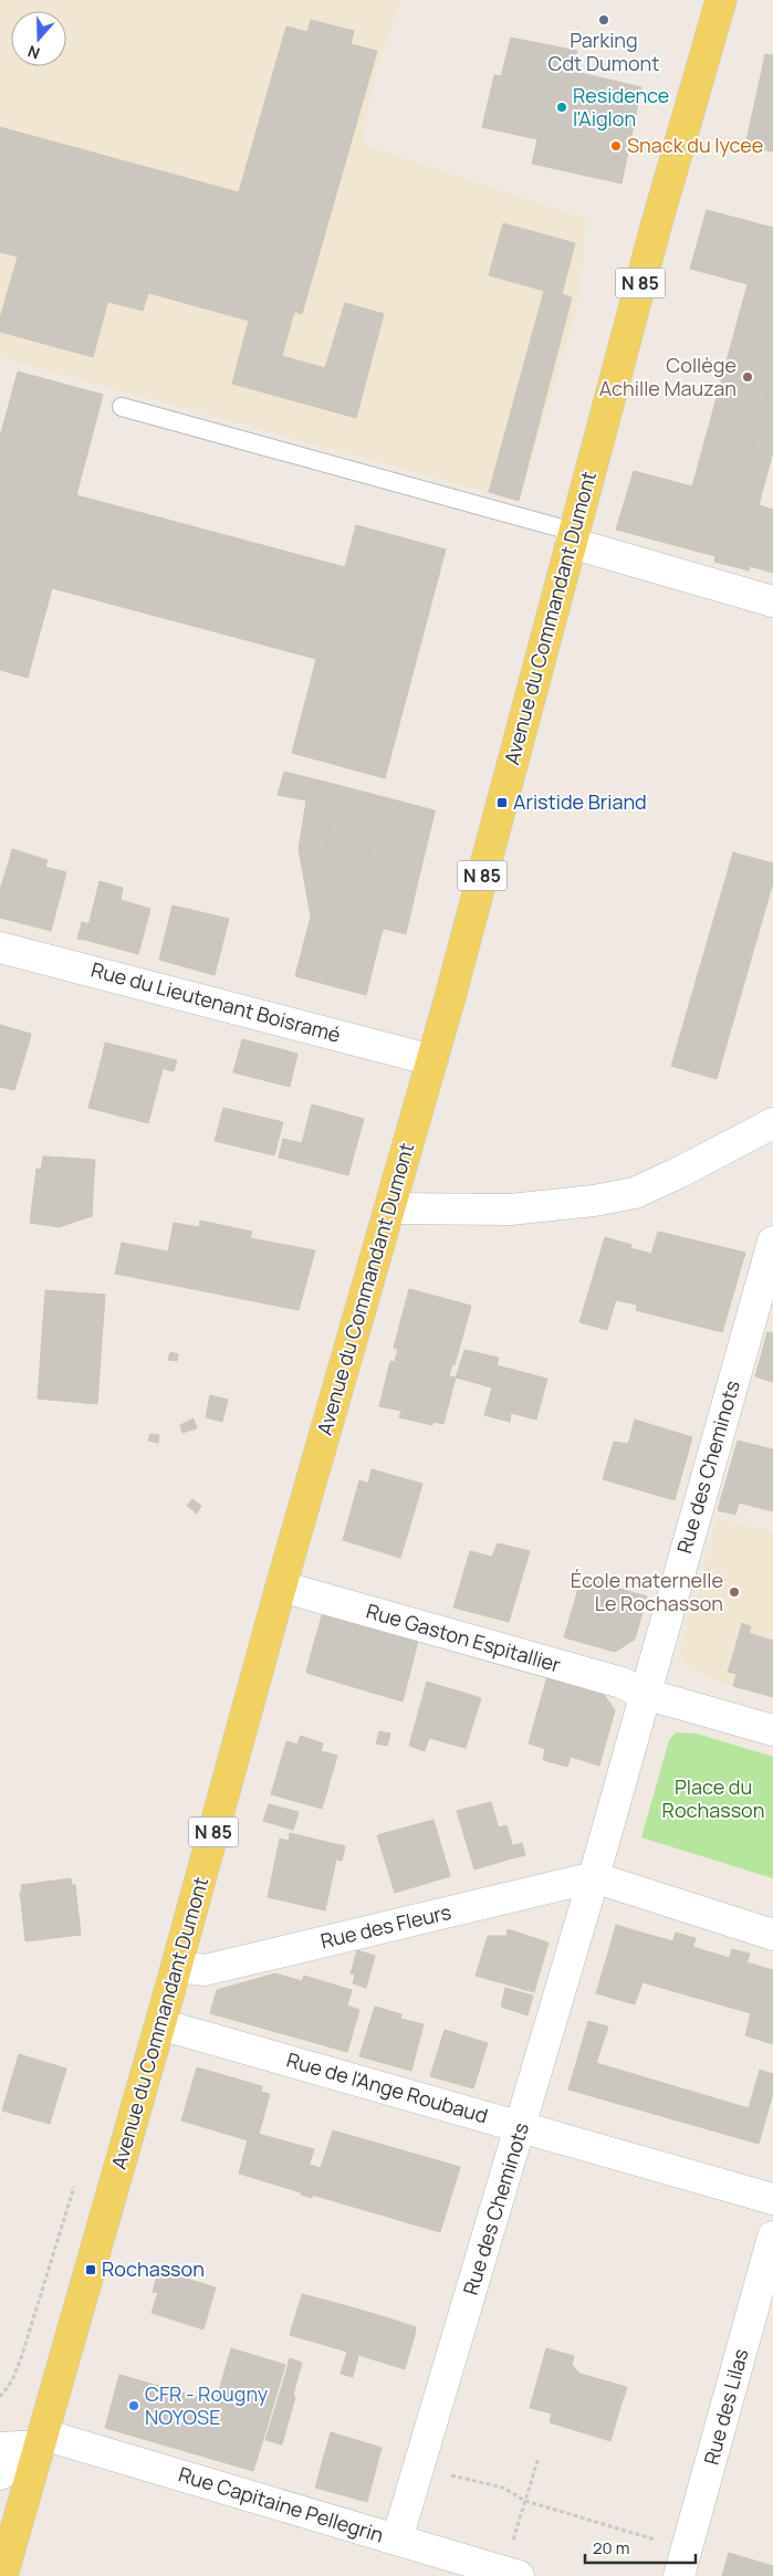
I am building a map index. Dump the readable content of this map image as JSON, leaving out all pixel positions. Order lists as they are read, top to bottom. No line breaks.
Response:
{"streets":{"main road":["N 85","Avenue du Commandant Dumont"],"street":["Rue du Lieutenant Boisramé","Rue des Cheminots","Rue Gaston Espitallier","Rue des Fleurs","Rue de l'Ange Roubaud","Rue des Lilas","Rue Capitaine Pellegrin"]},"crossings":[["Avenue du Commandant Dumont","Rue du Lieutenant Boisramé"],["Avenue du Commandant Dumont","Rue Gaston Espitallier"],["Avenue du Commandant Dumont","Rue des Fleurs"],["Avenue du Commandant Dumont","Rue de l'Ange Roubaud"],["Avenue du Commandant Dumont","Rue Capitaine Pellegrin"],["Rue des Cheminots","Rue Gaston Espitallier"],["Rue des Cheminots","Rue des Fleurs"],["Rue des Cheminots","Rue de l'Ange Roubaud"],["Rue des Cheminots","Rue Capitaine Pellegrin"]],"parks":["Place du Rochasson"],"places":{"other":["Parking Cdt Dumont","Residence l'Aiglon","Snack du lycee","Collège Achille Mauzan","École maternelle Le Rochasson","CFR - Rougny NOYOSE"],"transit":["Aristide Briand","Rochasson"]},"scale_bar":"20 m","north":"bottom"}
